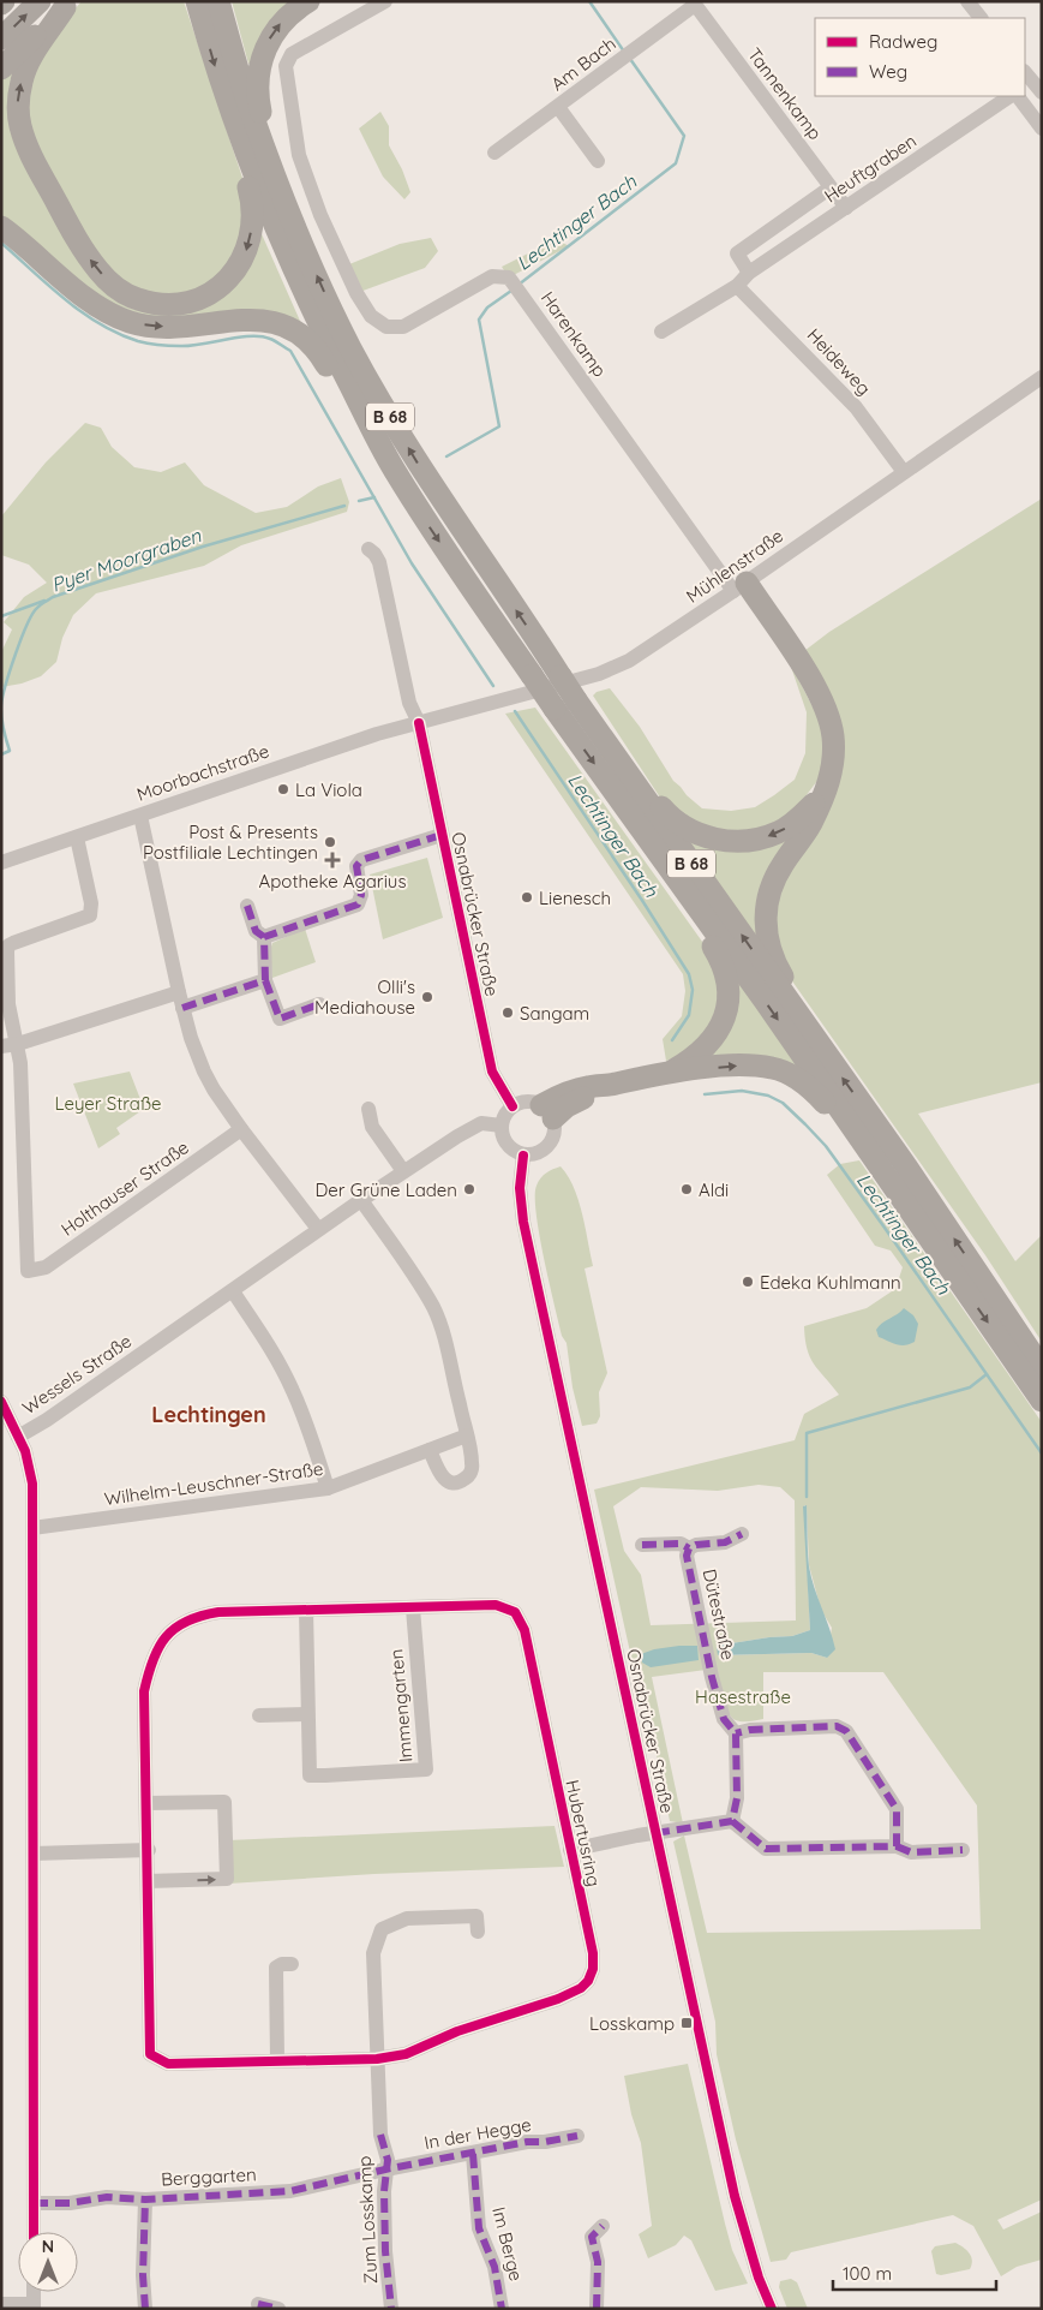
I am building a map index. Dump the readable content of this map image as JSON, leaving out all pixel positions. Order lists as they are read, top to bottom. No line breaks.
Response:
{"streets":{"highway":["B 68"],"street":["Am Bach","Tannenkamp","Heuftgraben","Harenkamp","Heideweg","Mühlenstraße","Moorbachstraße","Osnabrücker Straße","Holthauser Straße","Wessels Straße","Wilhelm-Leuschner-Straße","Dütestraße","Immengarten","Hubertusring","In der Hegge","Berggarten","Zum Losskamp","Im Berge"]},"crossings":[["Am Bach","Tannenkamp"],["Tannenkamp","Heuftgraben"],["Heuftgraben","Heideweg"],["Harenkamp","Mühlenstraße"],["Heideweg","Mühlenstraße"],["Mühlenstraße","Moorbachstraße"],["Mühlenstraße","Osnabrücker Straße"],["Moorbachstraße","Osnabrücker Straße"],["Osnabrücker Straße","Wessels Straße"],["Osnabrücker Straße","Hubertusring"],["Wessels Straße","Wilhelm-Leuschner-Straße"],["Wessels Straße","Berggarten"],["Immengarten","Hubertusring"],["Hubertusring","Zum Losskamp"],["In der Hegge","Berggarten"],["In der Hegge","Zum Losskamp"],["In der Hegge","Im Berge"],["Berggarten","Zum Losskamp"]],"districts":["Lechtingen"],"water":["Lechtinger Bach","Pyer Moorgraben"],"parks":["Leyer Straße","Hasestraße"],"places":{"other":["La Viola","Post & Presents Postfiliale Lechtingen","Lienesch","Olli's Mediahouse","Sangam","Der Grüne Laden","Aldi","Edeka Kuhlmann"],"health":["Apotheke Agarius"],"transit":["Losskamp"]},"legend":["Radweg","Weg"],"scale_bar":"100 m","north":"top"}
